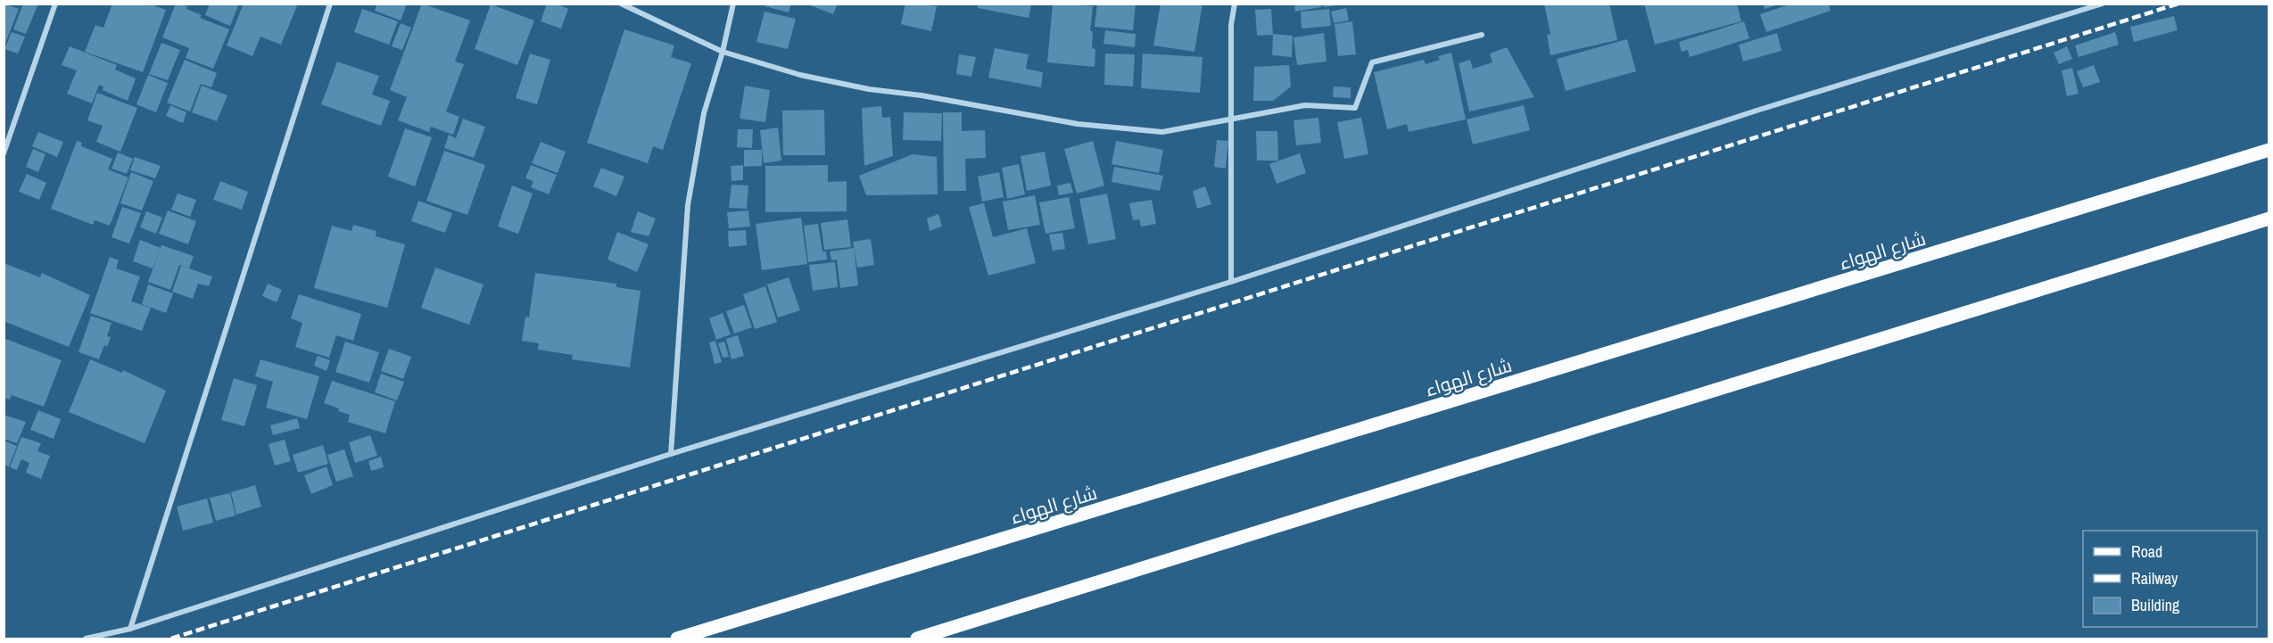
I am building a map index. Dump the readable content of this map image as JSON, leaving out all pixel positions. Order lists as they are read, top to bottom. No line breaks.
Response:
{"streets":{"main road":["شارع الهواء"]},"legend":["Road","Railway","Building"]}
